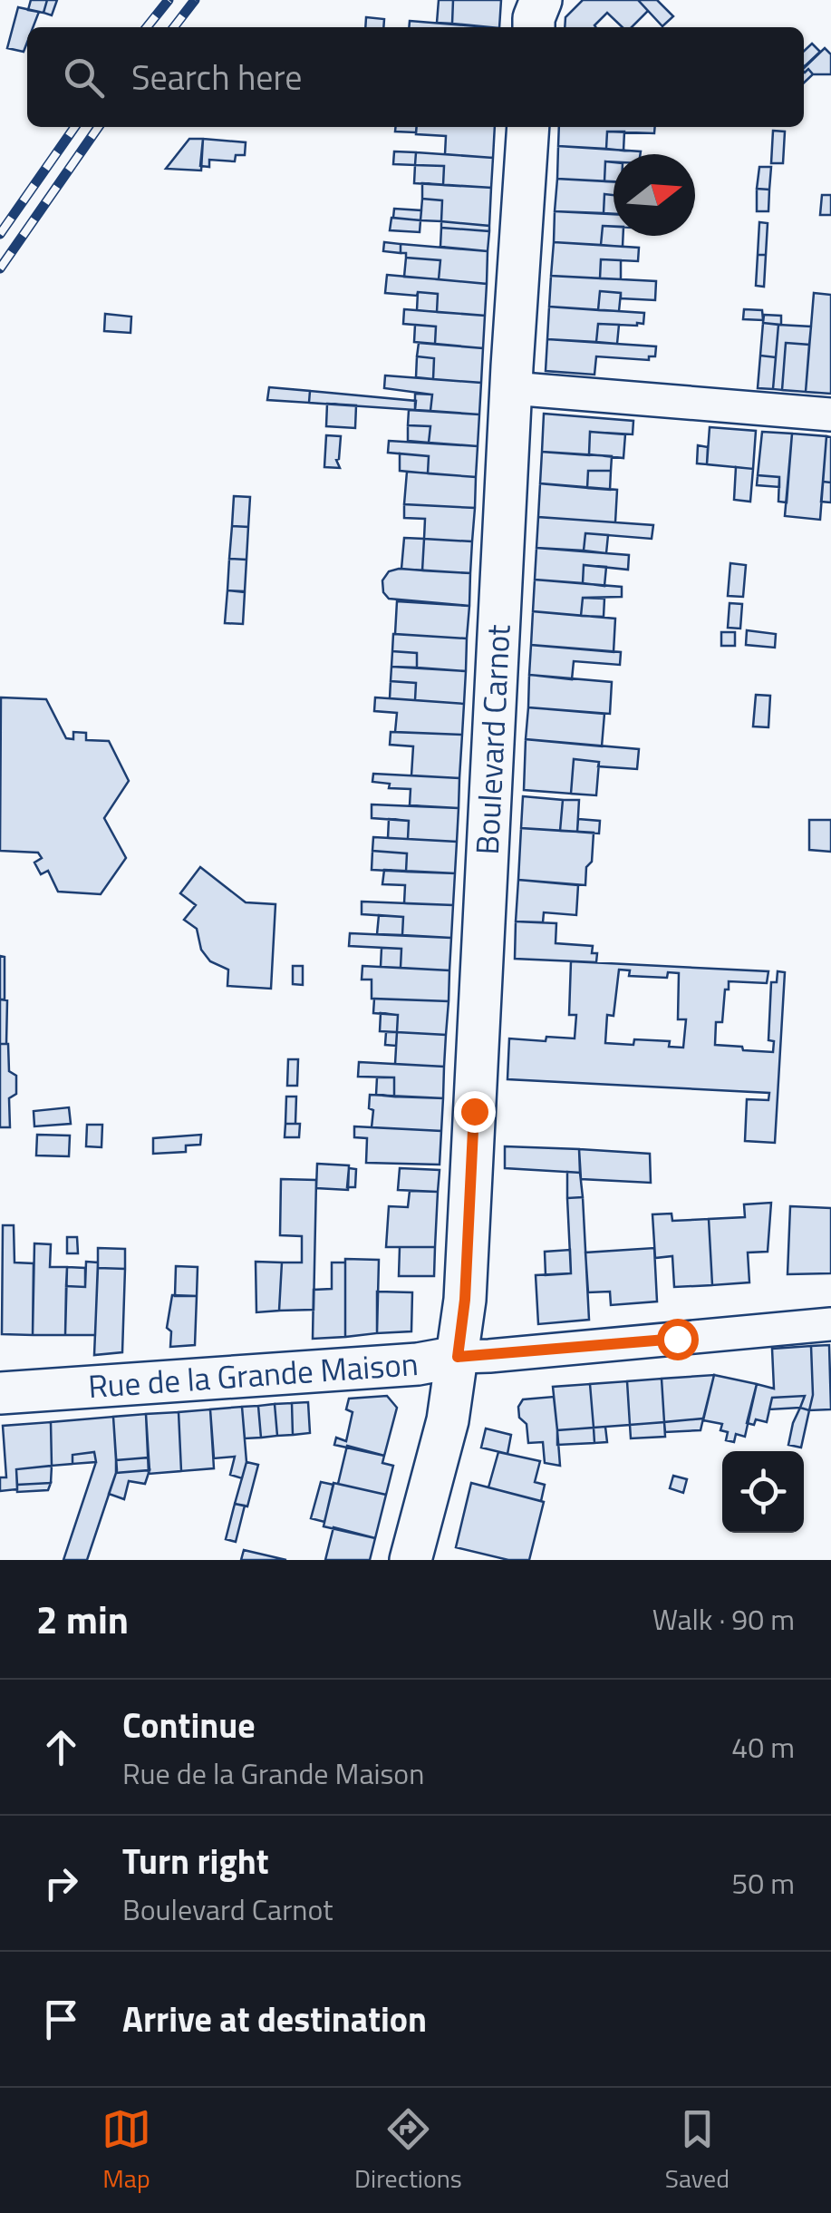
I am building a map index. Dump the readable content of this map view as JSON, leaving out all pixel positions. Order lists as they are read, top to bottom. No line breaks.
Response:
{"streets":{"street":["Boulevard Carnot","Rue de la Grande Maison"]},"crossings":[["Boulevard Carnot","Rue de la Grande Maison"]],"north":"right","page":{"search":"Search here","heading":["2 min","Walk · 90 m"],"list":[["Continue","Rue de la Grande Maison","40 m"],["Turn right","Boulevard Carnot","50 m"],"Arrive at destination"],"nav":["Map","Directions","Saved"]}}
